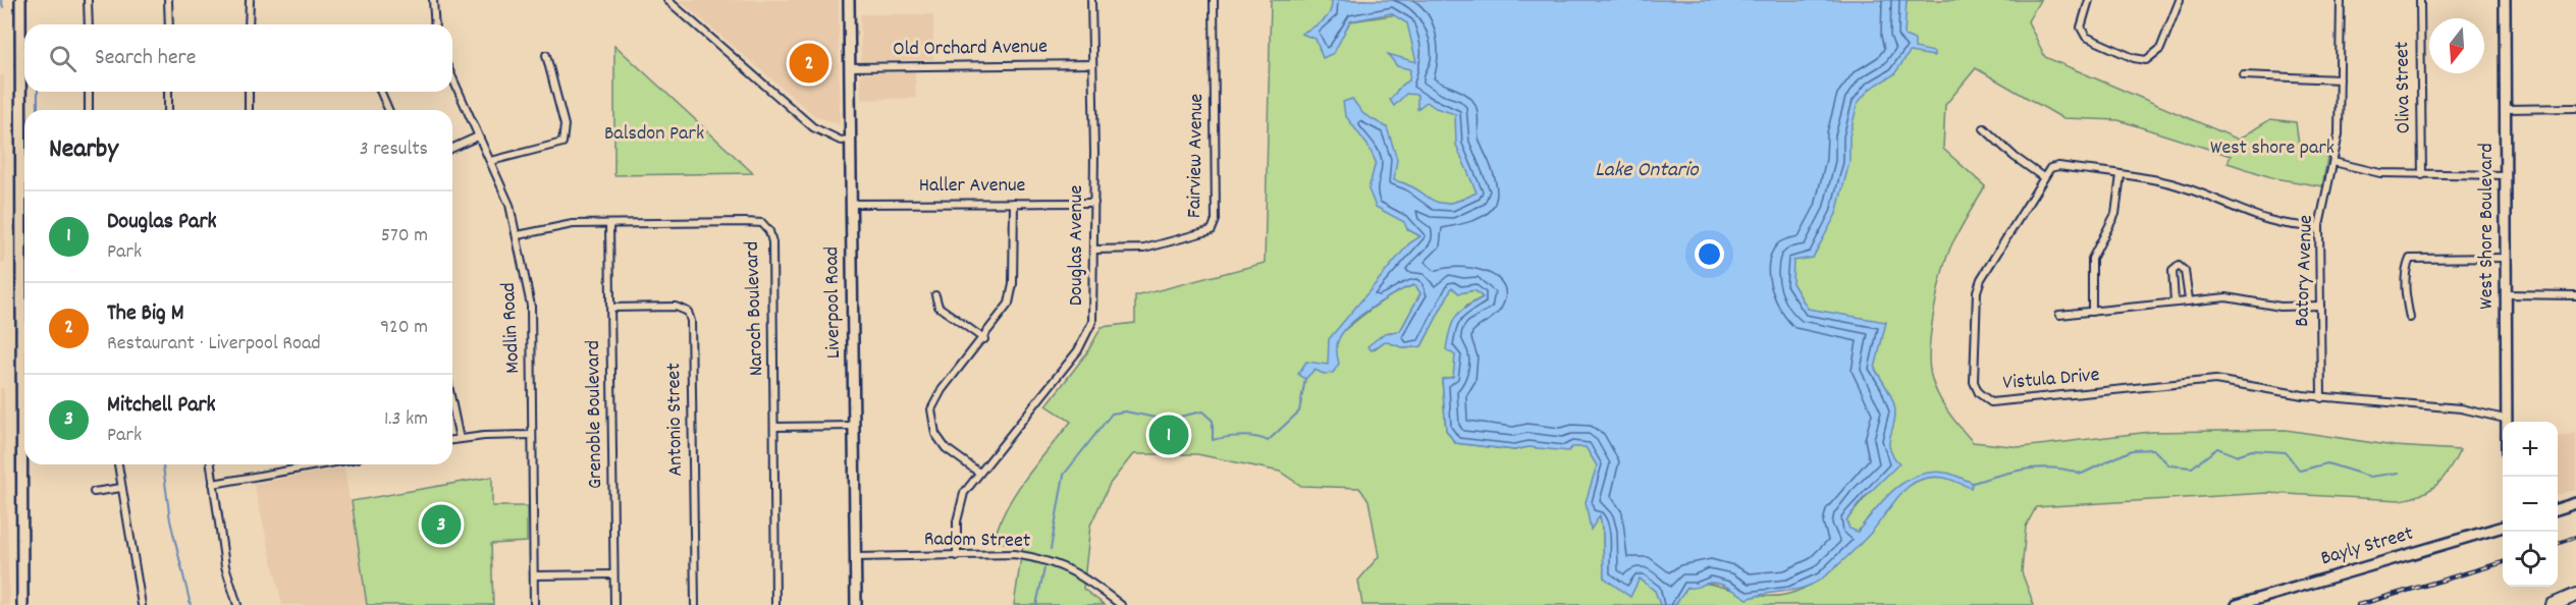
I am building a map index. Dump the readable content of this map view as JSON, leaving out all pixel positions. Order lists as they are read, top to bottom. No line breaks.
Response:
{"streets":{"street":["Old Orchard Avenue","Oliva Street","Fairview Avenue","Haller Avenue","West Shore Boulevard","Douglas Avenue","Batory Avenue","Liverpool Road","Naroch Boulevard","Modlin Road","Vistula Drive","Grenoble Boulevard","Antonio Street","Radom Street","Bayly Street"]},"crossings":[["Old Orchard Avenue","Douglas Avenue"],["Old Orchard Avenue","Liverpool Road"],["Fairview Avenue","Douglas Avenue"],["Haller Avenue","Douglas Avenue"],["Haller Avenue","Liverpool Road"],["West Shore Boulevard","Vistula Drive"],["Douglas Avenue","Radom Street"],["Batory Avenue","Vistula Drive"],["Liverpool Road","Radom Street"],["Naroch Boulevard","Modlin Road"],["Naroch Boulevard","Grenoble Boulevard"],["Grenoble Boulevard","Antonio Street"]],"water":["Lake Ontario"],"parks":["Balsdon Park","West shore park"],"north":"bottom","page":{"search":"Search here","pins":["2","1","3"],"heading":["Nearby","3 results"],"list":[{"mark":"1","name":"Douglas Park","note":"Park","value":"570 m"},{"mark":"2","name":"The Big M","note":"Restaurant · Liverpool Road","value":"920 m"},{"mark":"3","name":"Mitchell Park","note":"Park","value":"1.3 km"}],"map_buttons":["+","−"]}}
